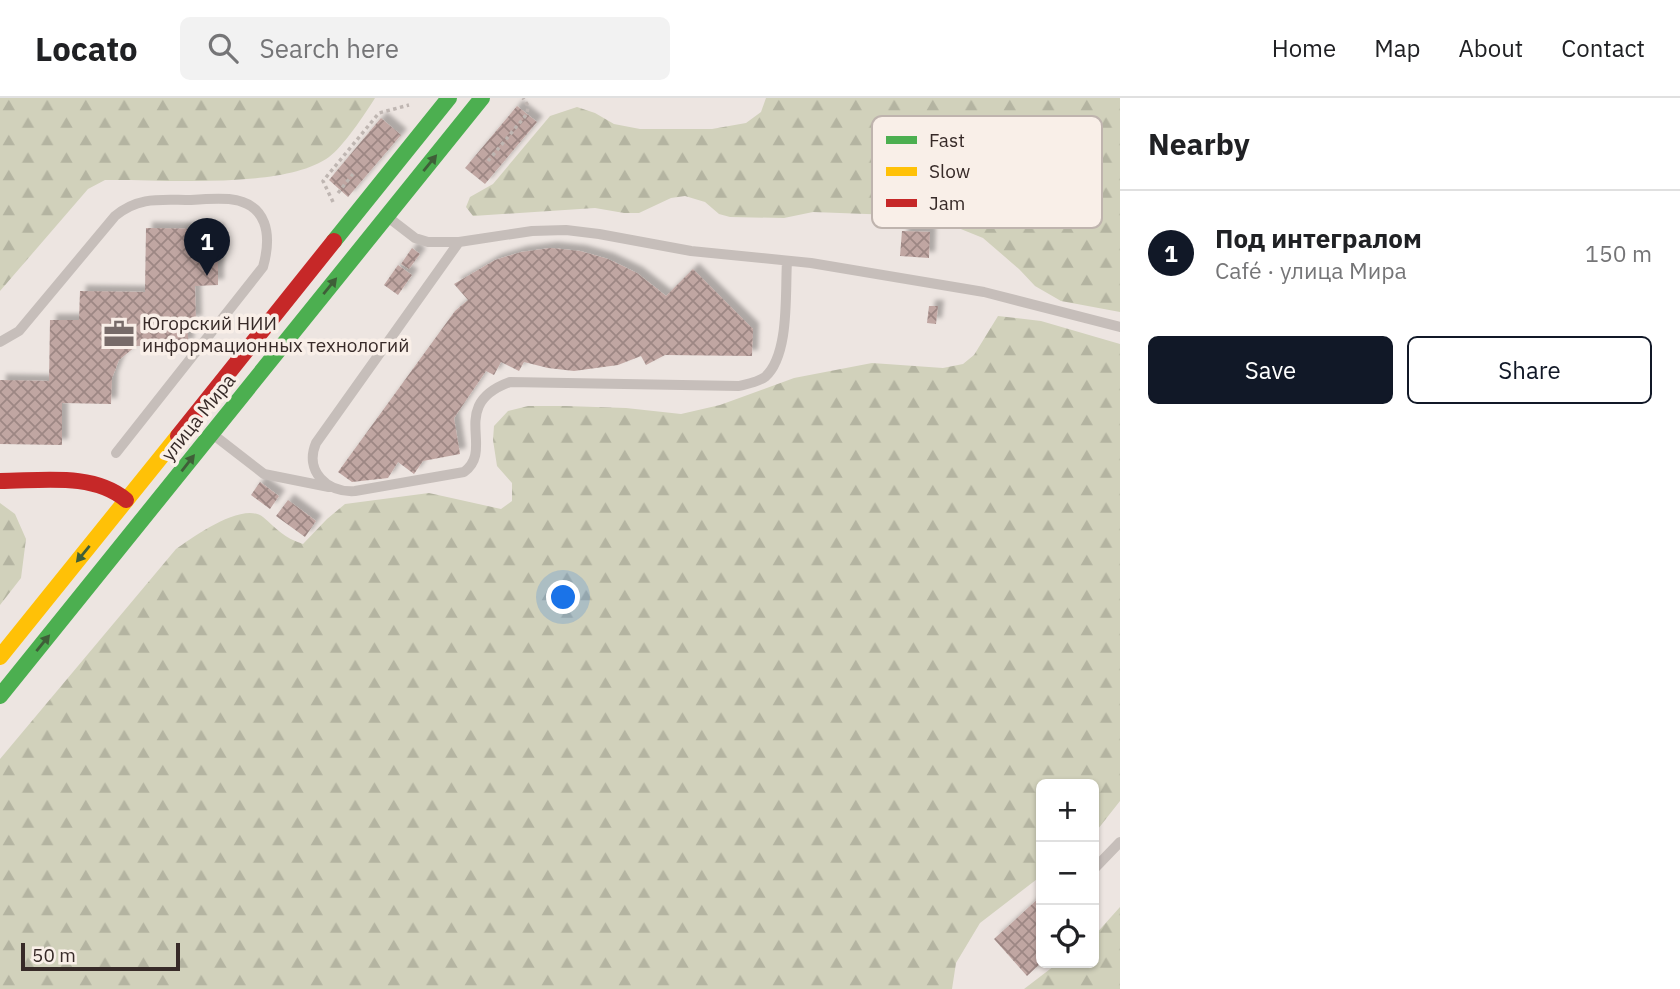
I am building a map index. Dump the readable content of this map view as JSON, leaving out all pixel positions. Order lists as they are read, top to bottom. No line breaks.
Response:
{"streets":{"main road":["улица Мира"]},"places":{"office":["Югорский НИИ информационных технологий"]},"legend":["Fast","Slow","Jam"],"scale_bar":"50 m","page":{"header":"Locato","search":"Search here","nav":["Home","Map","About","Contact"],"heading":"Nearby","list":[{"mark":"1","name":"Под интегралом","note":"Café · улица Мира","value":"150 m"}],"pins":"1","buttons":["Save","Share"],"map_buttons":["+","−"],"scale":"50 m"}}
